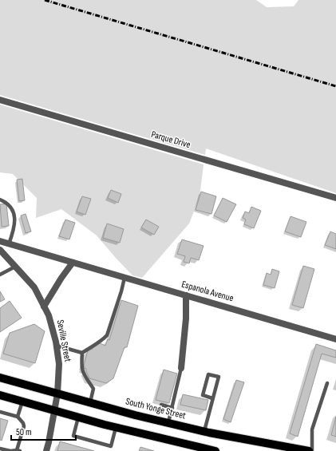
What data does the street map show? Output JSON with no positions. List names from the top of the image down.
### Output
{
  "streets": {
    "main road": ["South Yonge Street"],
    "street": ["Parque Drive", "Espanola Avenue", "Seville Street"]
  },
  "crossings": [
    ["Seville Street", "South Yonge Street"]
  ],
  "scale_bar": "50 m"
}
